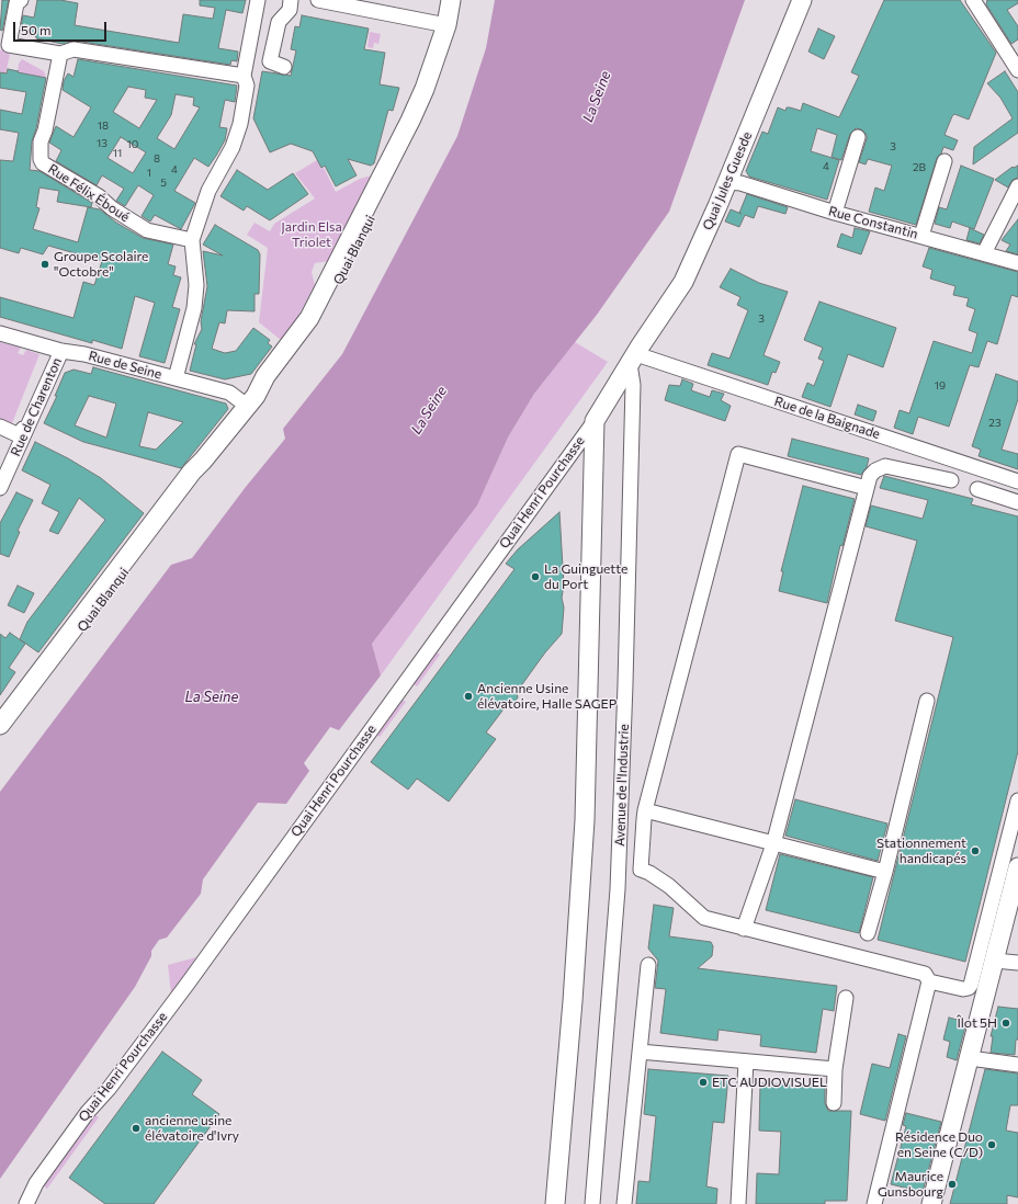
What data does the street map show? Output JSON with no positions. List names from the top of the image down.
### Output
{
  "streets": {
    "main road": ["Quai Jules Guesde", "Quai Blanqui", "Quai Henri Pourchasse"],
    "street": [
      "Rue Félix Éboué",
      "Rue Constantin",
      "Rue de Seine",
      "Rue de Charenton",
      "Rue de la Baignade",
      "Avenue de l'Industrie"
    ]
  },
  "crossings": [
    ["Quai Jules Guesde", "Rue Constantin"],
    ["Quai Jules Guesde", "Rue de la Baignade"],
    ["Quai Jules Guesde", "Quai Henri Pourchasse"],
    ["Quai Jules Guesde", "Avenue de l'Industrie"],
    ["Quai Blanqui", "Rue de Seine"],
    ["Rue de Seine", "Rue de Charenton"],
    ["Rue de la Baignade", "Quai Henri Pourchasse"],
    ["Rue de la Baignade", "Avenue de l'Industrie"],
    ["Quai Henri Pourchasse", "Avenue de l'Industrie"]
  ],
  "water": ["La Seine"],
  "parks": ["Jardin Elsa Triolet"],
  "places": [
    "Groupe Scolaire \"Octobre\"",
    "La Guinguette du Port",
    "Ancienne Usine élévatoire, Halle SAGEP",
    "Stationnement handicapés",
    "Îlot 5H",
    "ETC AUDIOVISUEL",
    "ancienne usine élévatoire d'Ivry",
    "Résidence Duo en Seine (C/D)",
    "Maurice Gunsbourg"
  ],
  "house_numbers": [
    "18",
    "13",
    "10",
    "3",
    "11",
    "8",
    "4",
    "2B",
    "4",
    "1",
    "5",
    "3",
    "19",
    "23"
  ],
  "scale_bar": "50 m"
}
